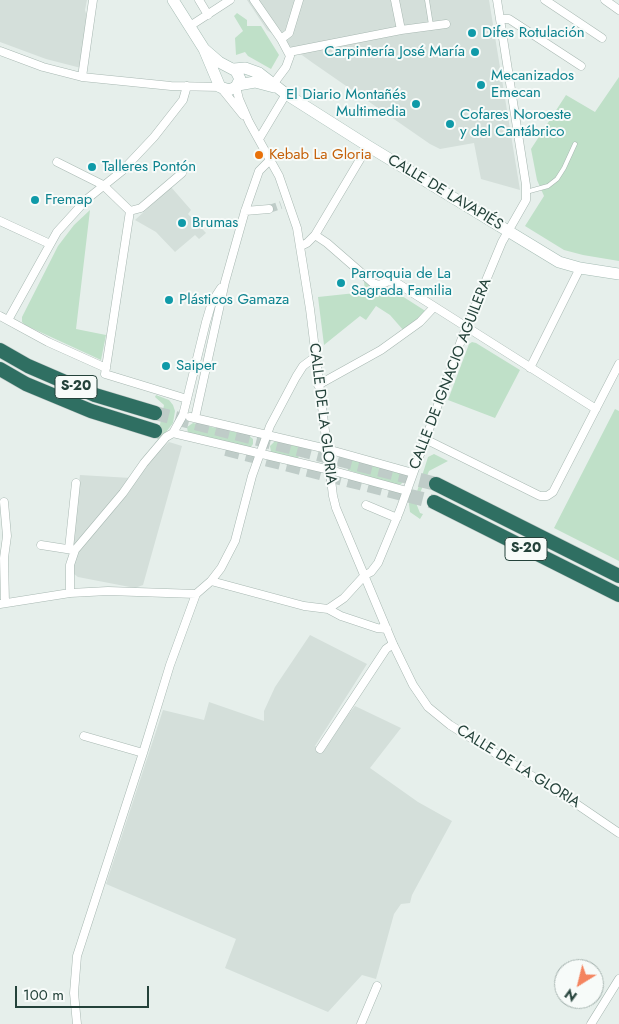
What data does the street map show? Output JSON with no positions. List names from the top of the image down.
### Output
{
  "streets": {
    "highway": ["S-20"],
    "main road": ["CALLE DE LAVAPIÉS"],
    "street": ["CALLE DE IGNACIO AGUILERA", "CALLE DE LA GLORIA"]
  },
  "crossings": [
    ["CALLE DE LAVAPIÉS", "CALLE DE IGNACIO AGUILERA"],
    ["CALLE DE LAVAPIÉS", "CALLE DE LA GLORIA"],
    ["CALLE DE IGNACIO AGUILERA", "CALLE DE LA GLORIA"]
  ],
  "places": [
    "Difes Rotulación",
    "Carpintería José María",
    "Mecanizados Emecan",
    "El Diario Montañés Multimedia",
    "Cofares Noroeste y del Cantábrico",
    "Kebab La Gloria",
    "Talleres Pontón",
    "Fremap",
    "Brumas",
    "Parroquia de La Sagrada Familia",
    "Plásticos Gamaza",
    "Saiper"
  ],
  "scale_bar": "100 m",
  "north": "bottom left"
}
